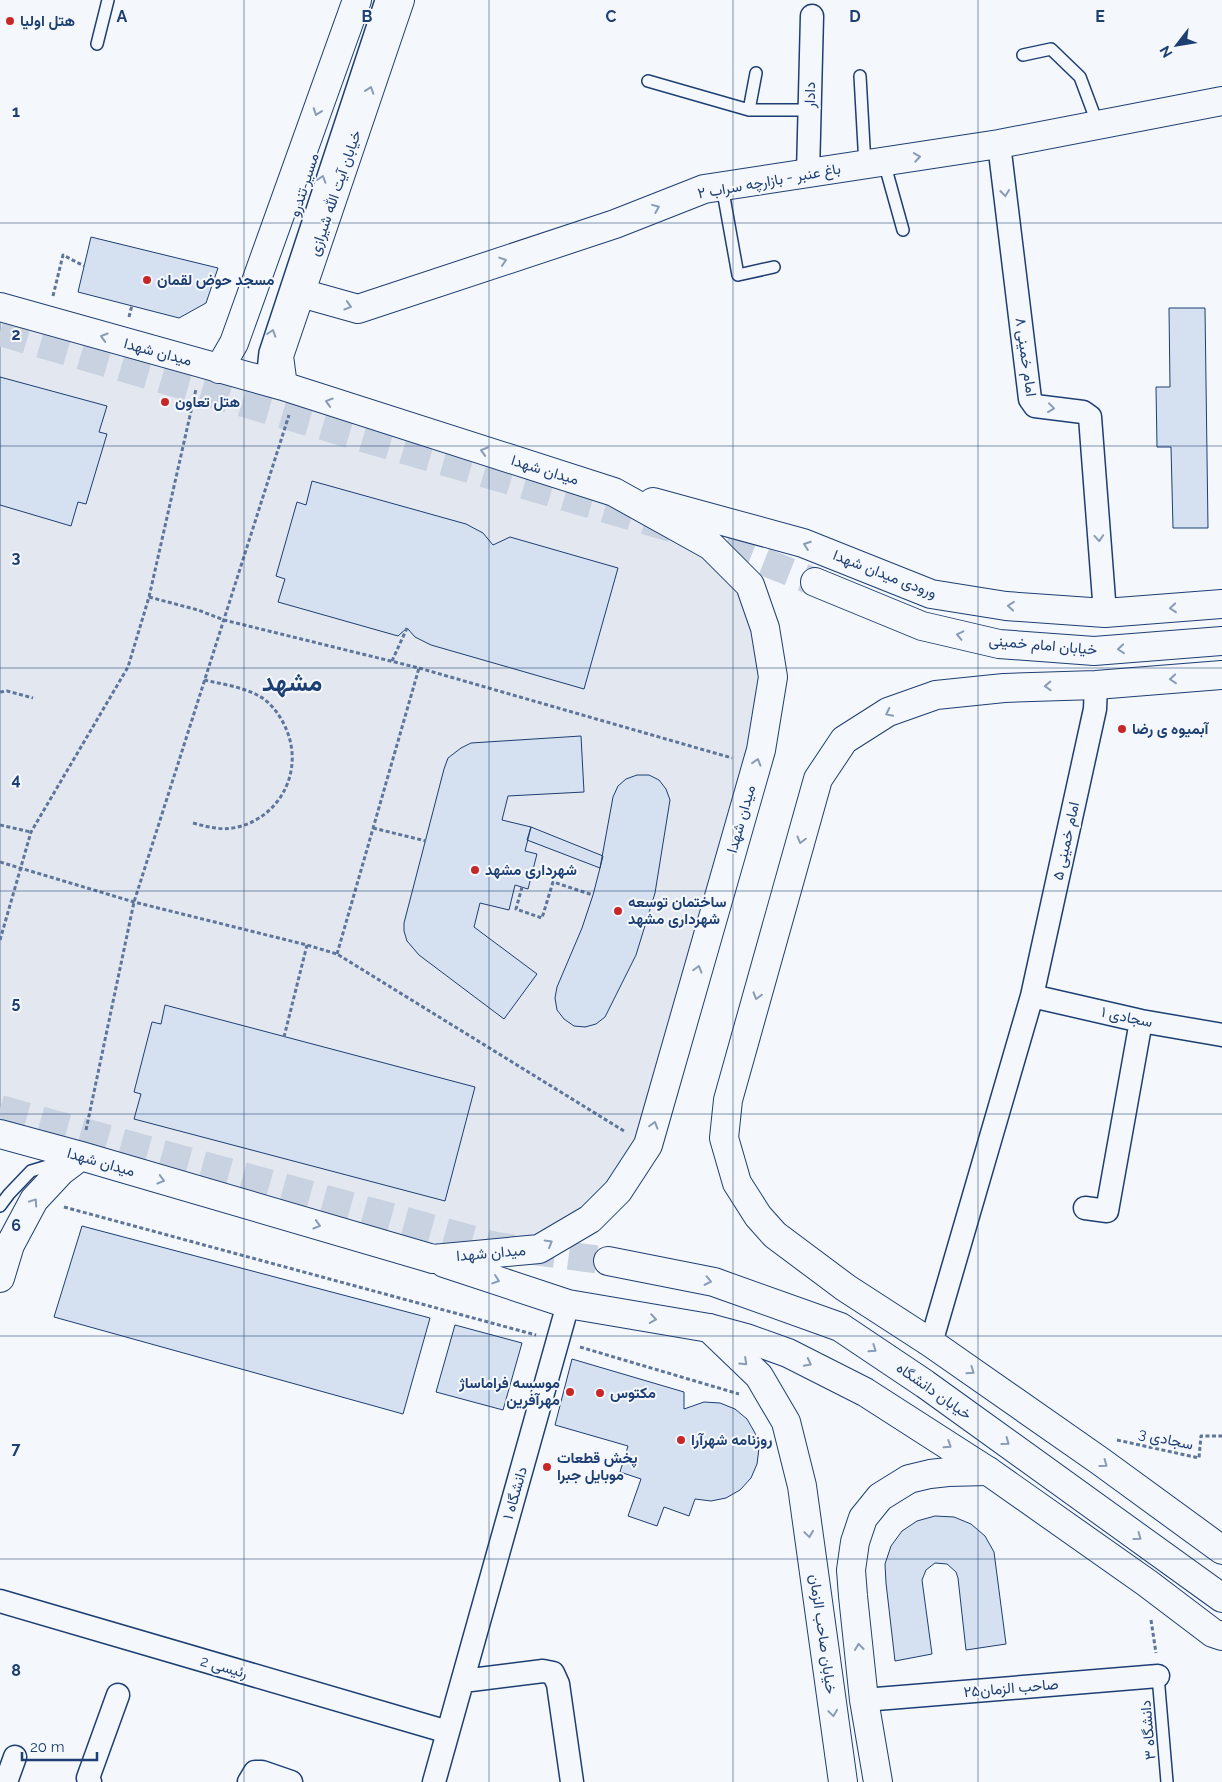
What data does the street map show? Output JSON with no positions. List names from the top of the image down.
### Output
{
  "streets": {
    "main road": [
      "باغ عنبر - بازارچه سراب ۲",
      "خیابان آیت الله شیرازی",
      "میدان شهدا",
      "ورودی میدان شهدا",
      "خیابان امام خمینی",
      "خیابان دانشگاه",
      "خیابان صاحب الزمان"
    ],
    "street": [
      "دادار",
      "امام خمینی ۸",
      "امام خمینی ۵",
      "سجادی ۱",
      "دانشگاه ۱",
      "رئیسی 2",
      "صاحب الزمان۲۵"
    ],
    "lane": ["مسیر تندرو", "دانشگاه ۳"],
    "path": ["سجادی 3"]
  },
  "crossings": [
    ["دادار", "باغ عنبر - بازارچه سراب ۲"],
    ["باغ عنبر - بازارچه سراب ۲", "خیابان آیت الله شیرازی"],
    ["باغ عنبر - بازارچه سراب ۲", "امام خمینی ۸"],
    ["مسیر تندرو", "خیابان آیت الله شیرازی"],
    ["مسیر تندرو", "میدان شهدا"],
    ["خیابان آیت الله شیرازی", "میدان شهدا"],
    ["میدان شهدا", "ورودی میدان شهدا"],
    ["امام خمینی ۸", "ورودی میدان شهدا"],
    ["امام خمینی ۵", "سجادی ۱"],
    ["دانشگاه ۱", "رئیسی 2"],
    ["صاحب الزمان۲۵", "دانشگاه ۳"]
  ],
  "one_way": [
    "باغ عنبر - بازارچه سراب ۲",
    "مسیر تندرو",
    "امام خمینی ۸",
    "ورودی میدان شهدا",
    "خیابان صاحب الزمان"
  ],
  "districts": ["مشهد"],
  "places": [
    "هتل اولیا",
    "مسجد حوض لقمان",
    "هتل تعاون",
    "آبمیوه ی رضا",
    "شهرداری مشهد",
    "ساختمان توسعه شهرداری مشهد",
    "موسسه فراماساژ مهرآفرین",
    "مکتوس",
    "روزنامه شهرآرا",
    "پخش قطعات موبایل جبرا"
  ],
  "scale_bar": "20 m",
  "north": "bottom left",
  "grid": {
    "columns": [
      "A",
      "B",
      "C",
      "D",
      "E"
    ],
    "rows": [
      "1",
      "2",
      "3",
      "4",
      "5",
      "6",
      "7",
      "8"
    ]
  }
}
